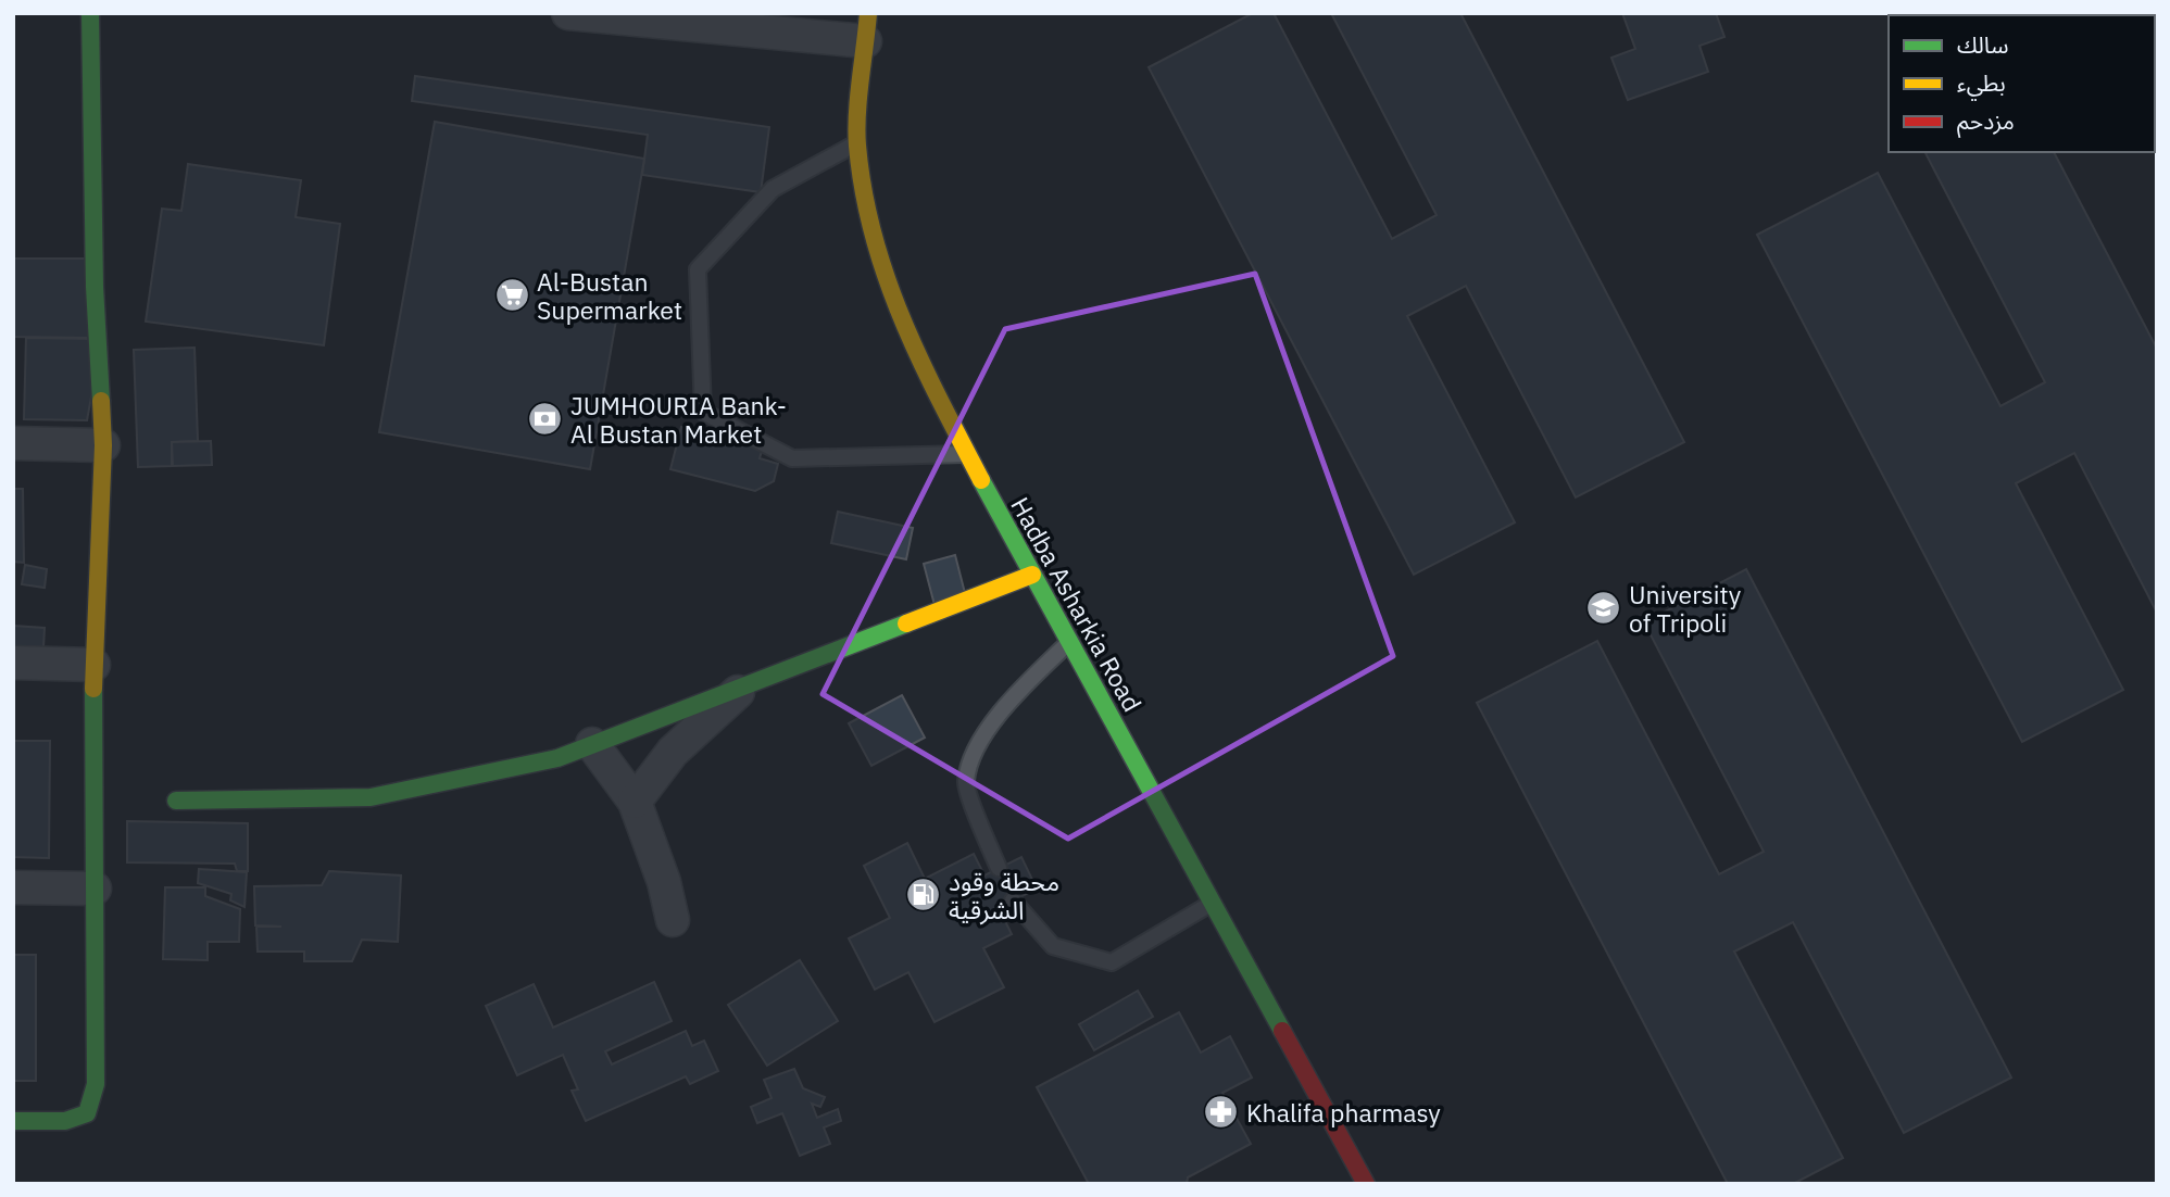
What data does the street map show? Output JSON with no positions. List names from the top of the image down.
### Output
{
  "streets": {
    "street": ["Hadba Asharkia Road"]
  },
  "places": {
    "supermarket": ["Al-Bustan Supermarket"],
    "bank": ["JUMHOURIA Bank- Al Bustan Market"],
    "school or university": ["University of Tripoli"],
    "fuel station": ["محطة وقود الشرقية"],
    "pharmacy": ["Khalifa pharmasy"]
  },
  "legend": ["سالك", "بطيء", "مزدحم"]
}
